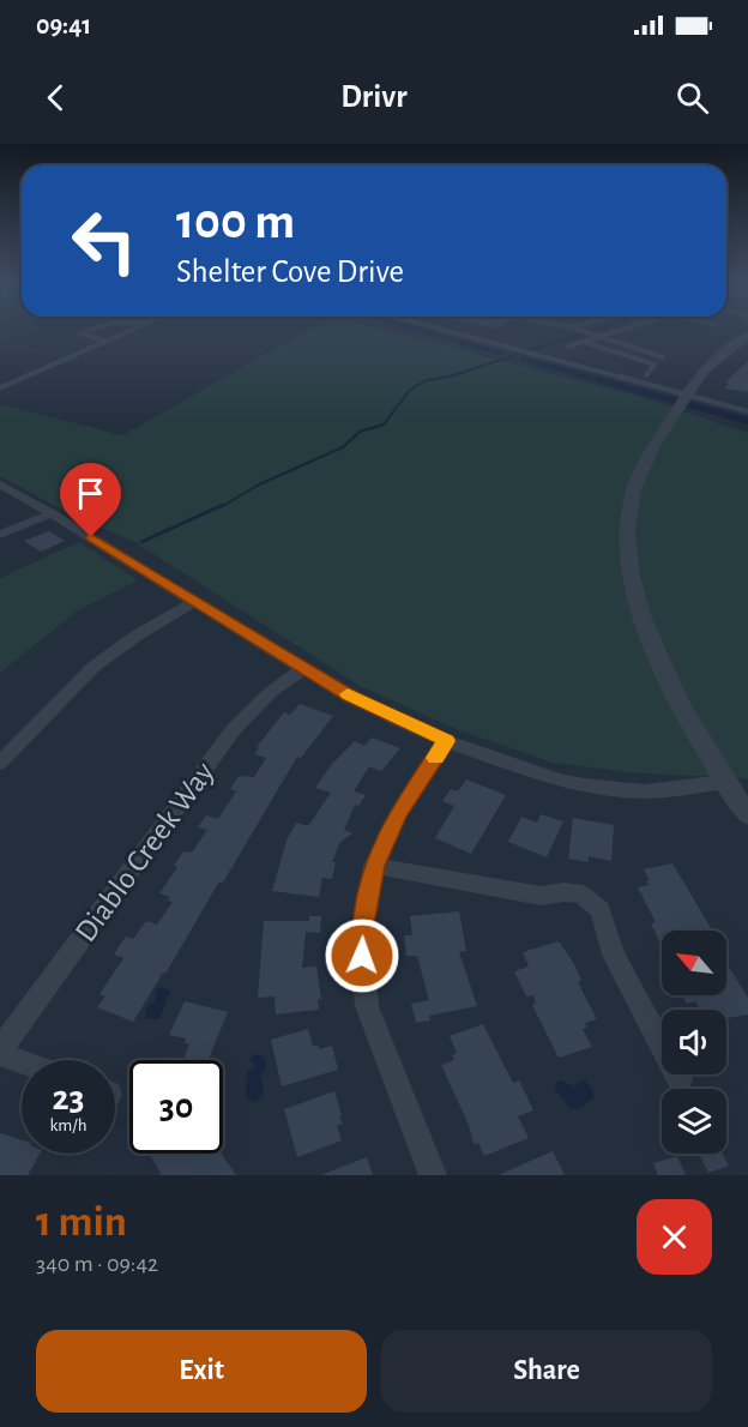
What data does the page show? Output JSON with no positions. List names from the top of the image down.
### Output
{
  "streets": {
    "street": ["Diablo Creek Way"]
  },
  "north": "top left",
  "page": {
    "status": "09:41",
    "header": "Drivr",
    "turn": ["100 m", "Shelter Cove Drive"],
    "speed": "23 km/h",
    "limit": "30",
    "heading": ["1 min", "340 m · 09:42"],
    "buttons": ["Exit", "Share"]
  }
}
